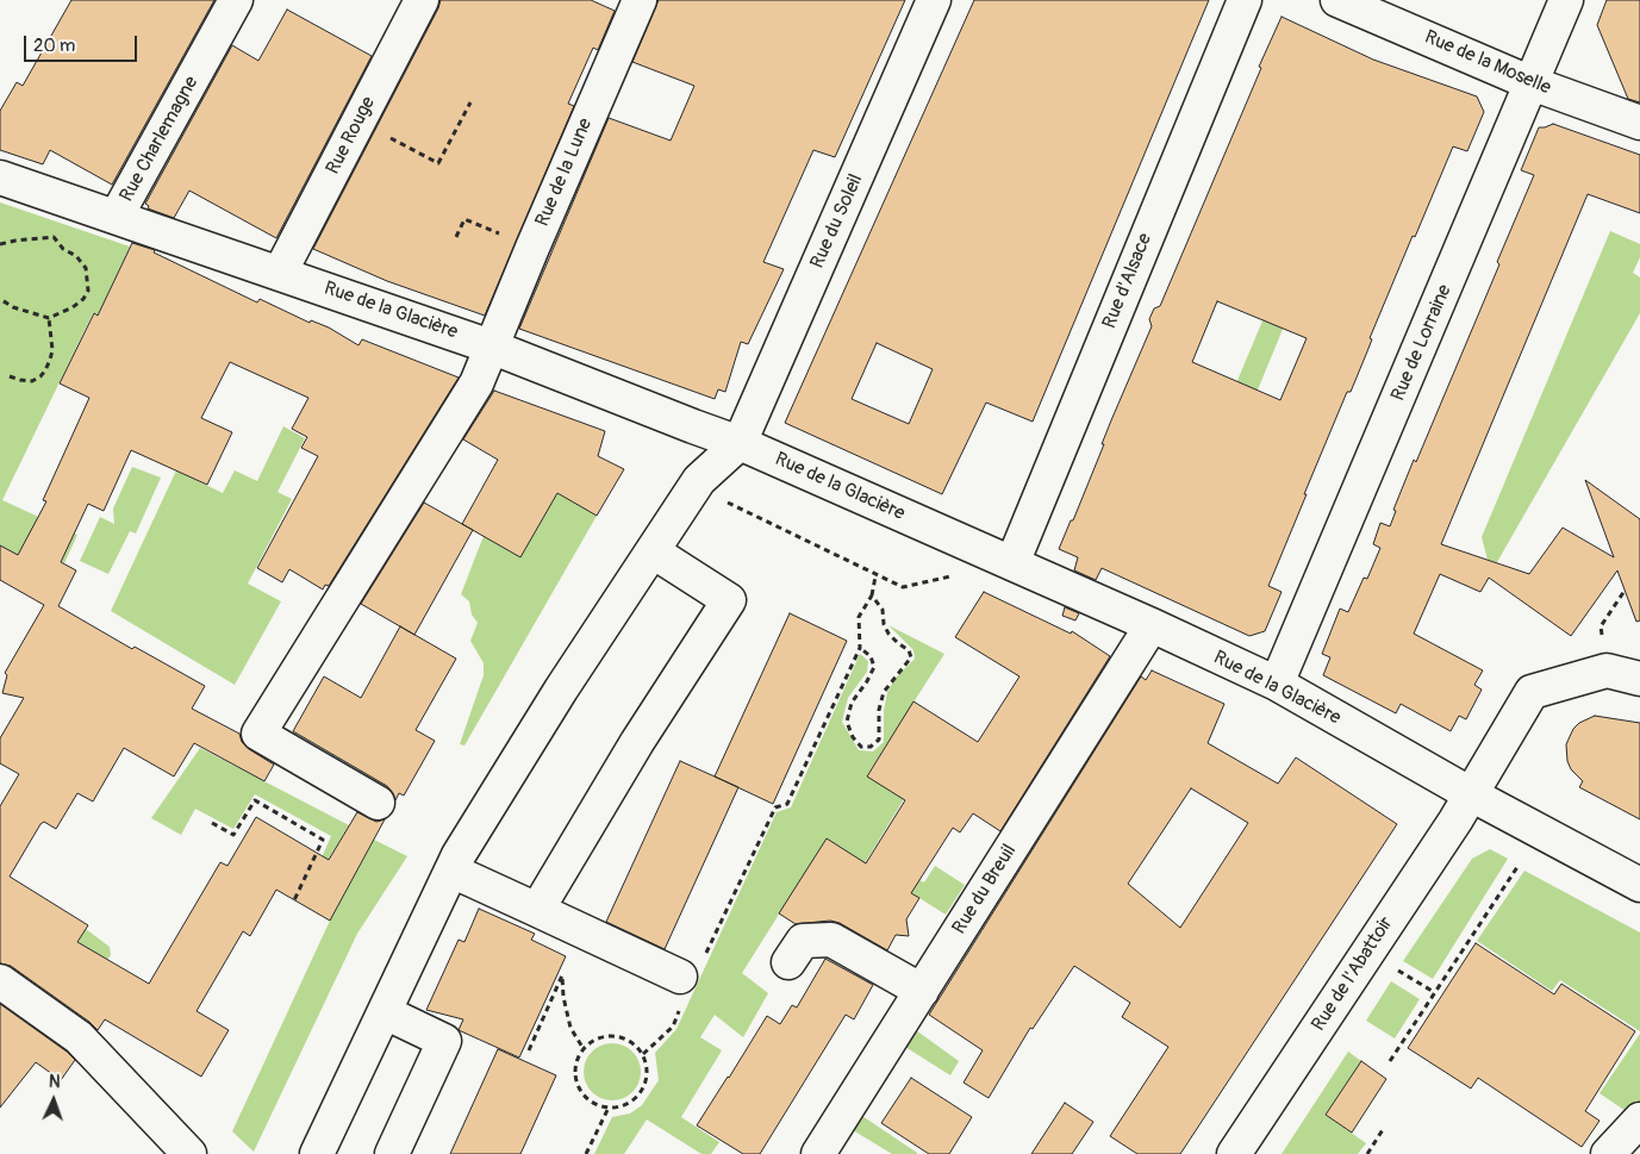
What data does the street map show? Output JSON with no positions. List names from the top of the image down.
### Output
{
  "streets": {
    "street": [
      "Rue de la Moselle",
      "Rue Rouge",
      "Rue Charlemagne",
      "Rue de la Lune",
      "Rue du Soleil",
      "Rue d'Alsace",
      "Rue de la Glacière",
      "Rue de Lorraine",
      "Rue du Breuil",
      "Rue de l'Abattoir"
    ]
  },
  "crossings": [
    ["Rue de la Moselle", "Rue de Lorraine"],
    ["Rue Rouge", "Rue de la Glacière"],
    ["Rue Charlemagne", "Rue de la Glacière"],
    ["Rue de la Lune", "Rue de la Glacière"],
    ["Rue du Soleil", "Rue de la Glacière"],
    ["Rue d'Alsace", "Rue de la Glacière"],
    ["Rue de la Glacière", "Rue de Lorraine"],
    ["Rue de la Glacière", "Rue du Breuil"],
    ["Rue de la Glacière", "Rue de l'Abattoir"]
  ],
  "scale_bar": "20 m",
  "north": "top"
}
